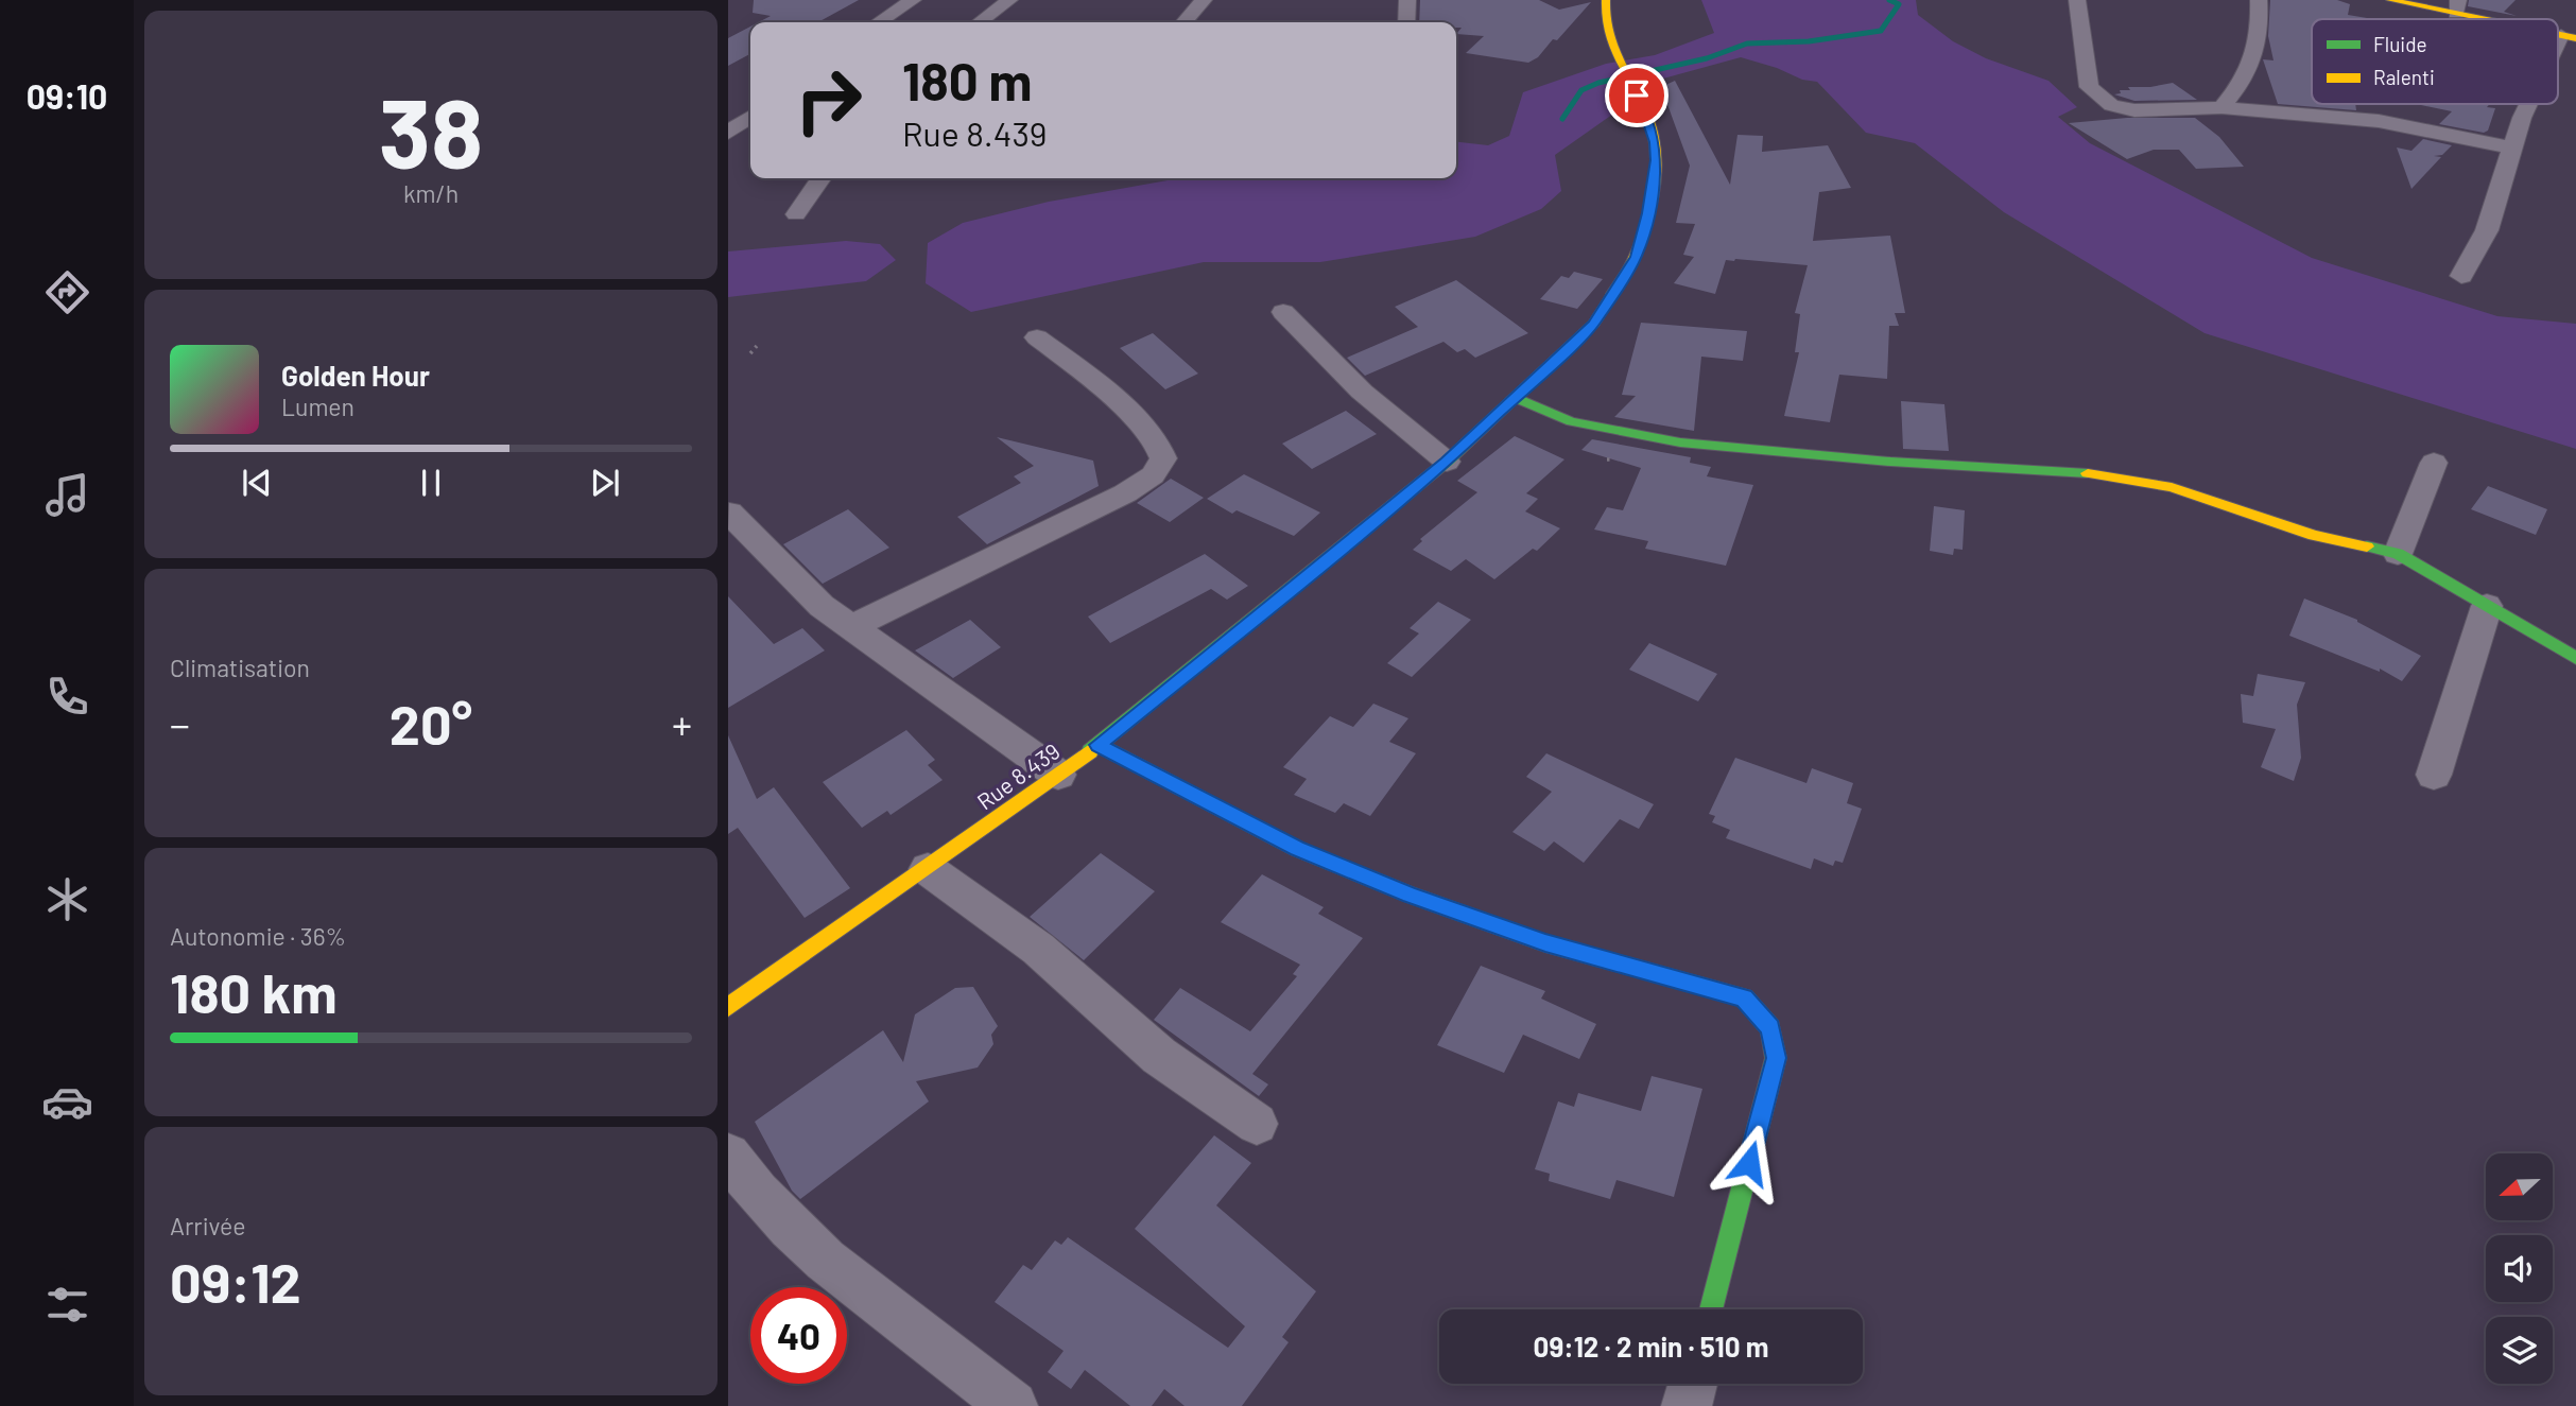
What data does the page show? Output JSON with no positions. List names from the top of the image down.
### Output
{
  "streets": {
    "street": ["Rue 8.439"]
  },
  "legend": ["Fluide", "Ralenti"],
  "north": "left",
  "page": {
    "tabs": "09:10",
    "tile": [
      ["38", "km/h"],
      "Climatisation",
      ["Autonomie · 36%", "180 km"],
      ["Arrivée", "09:12"]
    ],
    "turn": ["180 m", "Rue 8.439"],
    "song": ["Golden Hour", "Lumen"],
    "heat": ["−", "20°", "+"],
    "limit": "40",
    "trip": "09:12 · 2 min · 510 m"
  }
}
